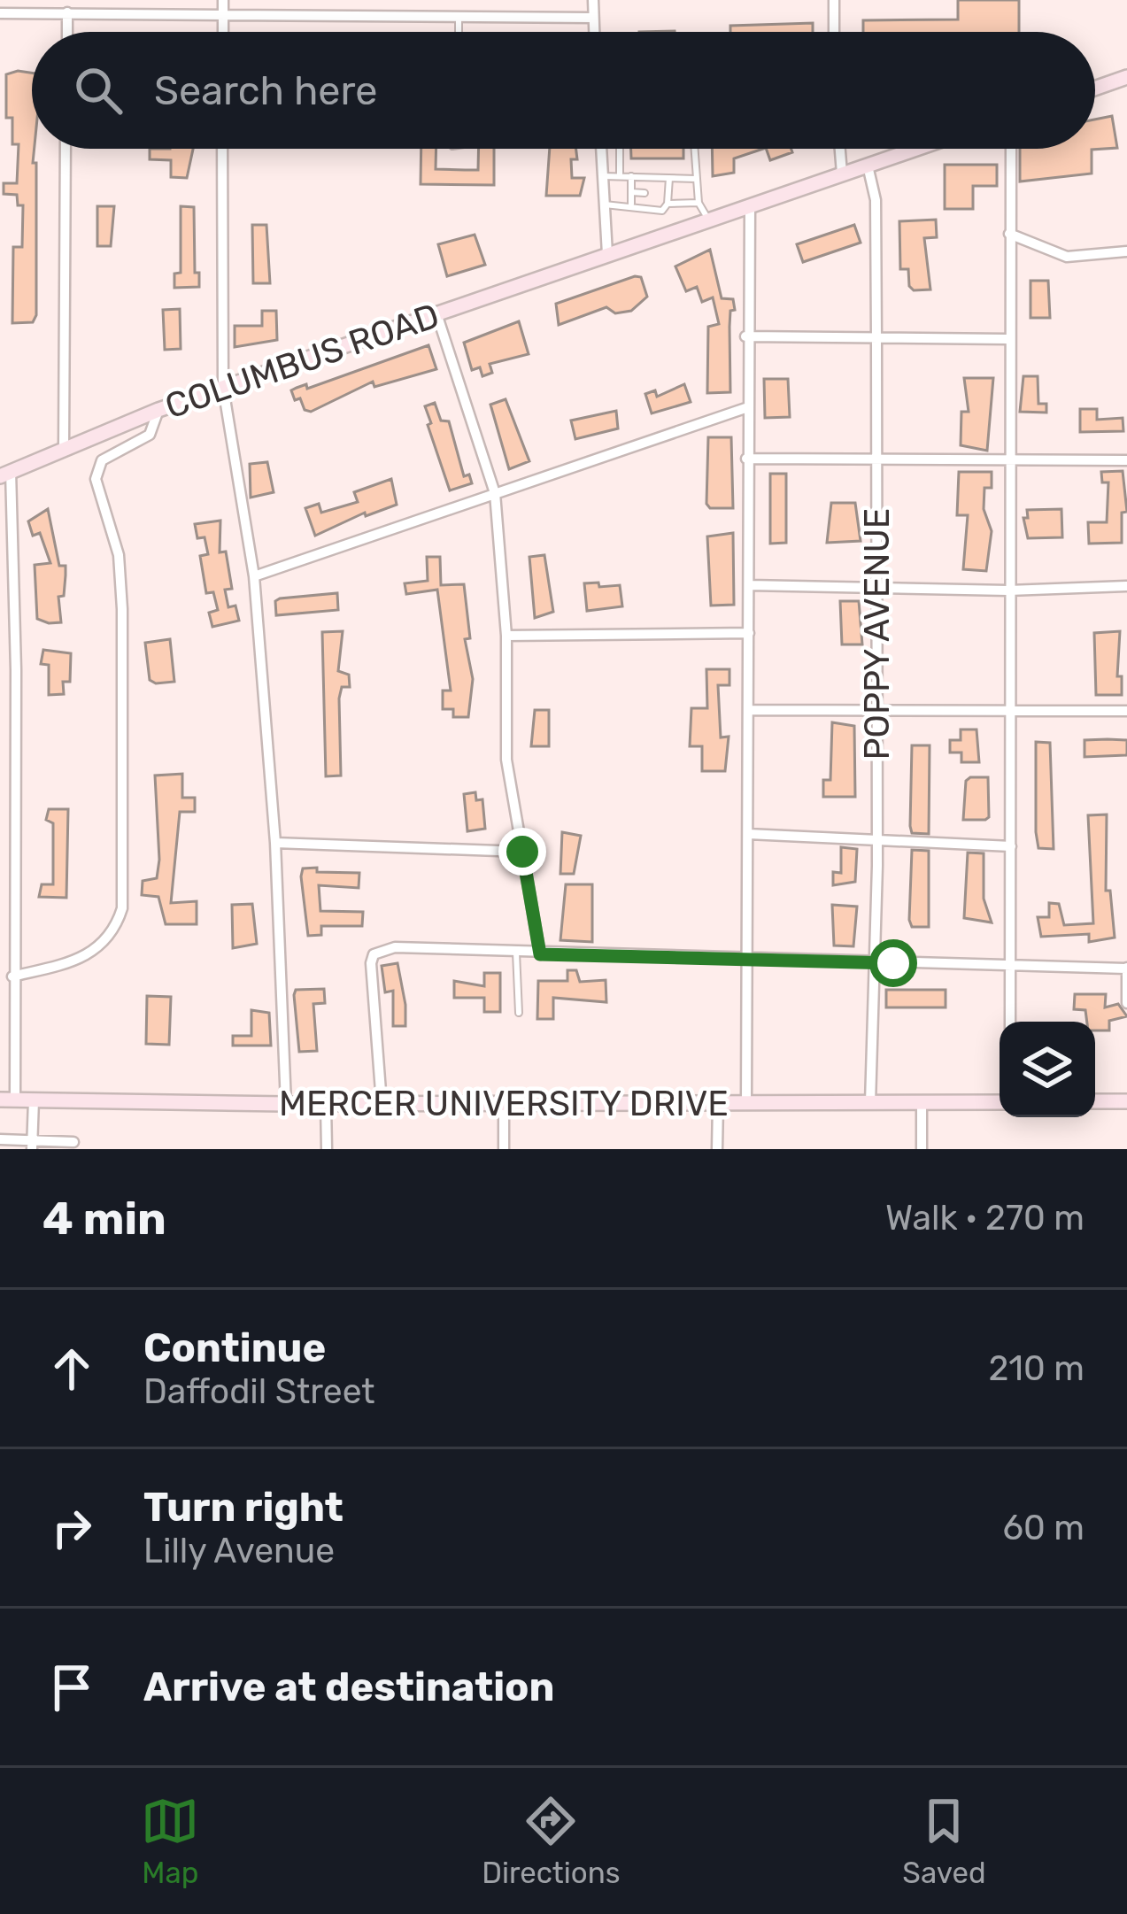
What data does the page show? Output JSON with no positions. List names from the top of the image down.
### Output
{
  "streets": {
    "street": ["COLUMBUS ROAD", "POPPY AVENUE", "MERCER UNIVERSITY DRIVE"]
  },
  "crossings": [
    ["COLUMBUS ROAD", "POPPY AVENUE"],
    ["POPPY AVENUE", "MERCER UNIVERSITY DRIVE"]
  ],
  "page": {
    "search": "Search here",
    "heading": ["4 min", "Walk · 270 m"],
    "list": [
      ["Continue", "Daffodil Street", "210 m"],
      ["Turn right", "Lilly Avenue", "60 m"],
      "Arrive at destination"
    ],
    "nav": ["Map", "Directions", "Saved"]
  }
}
